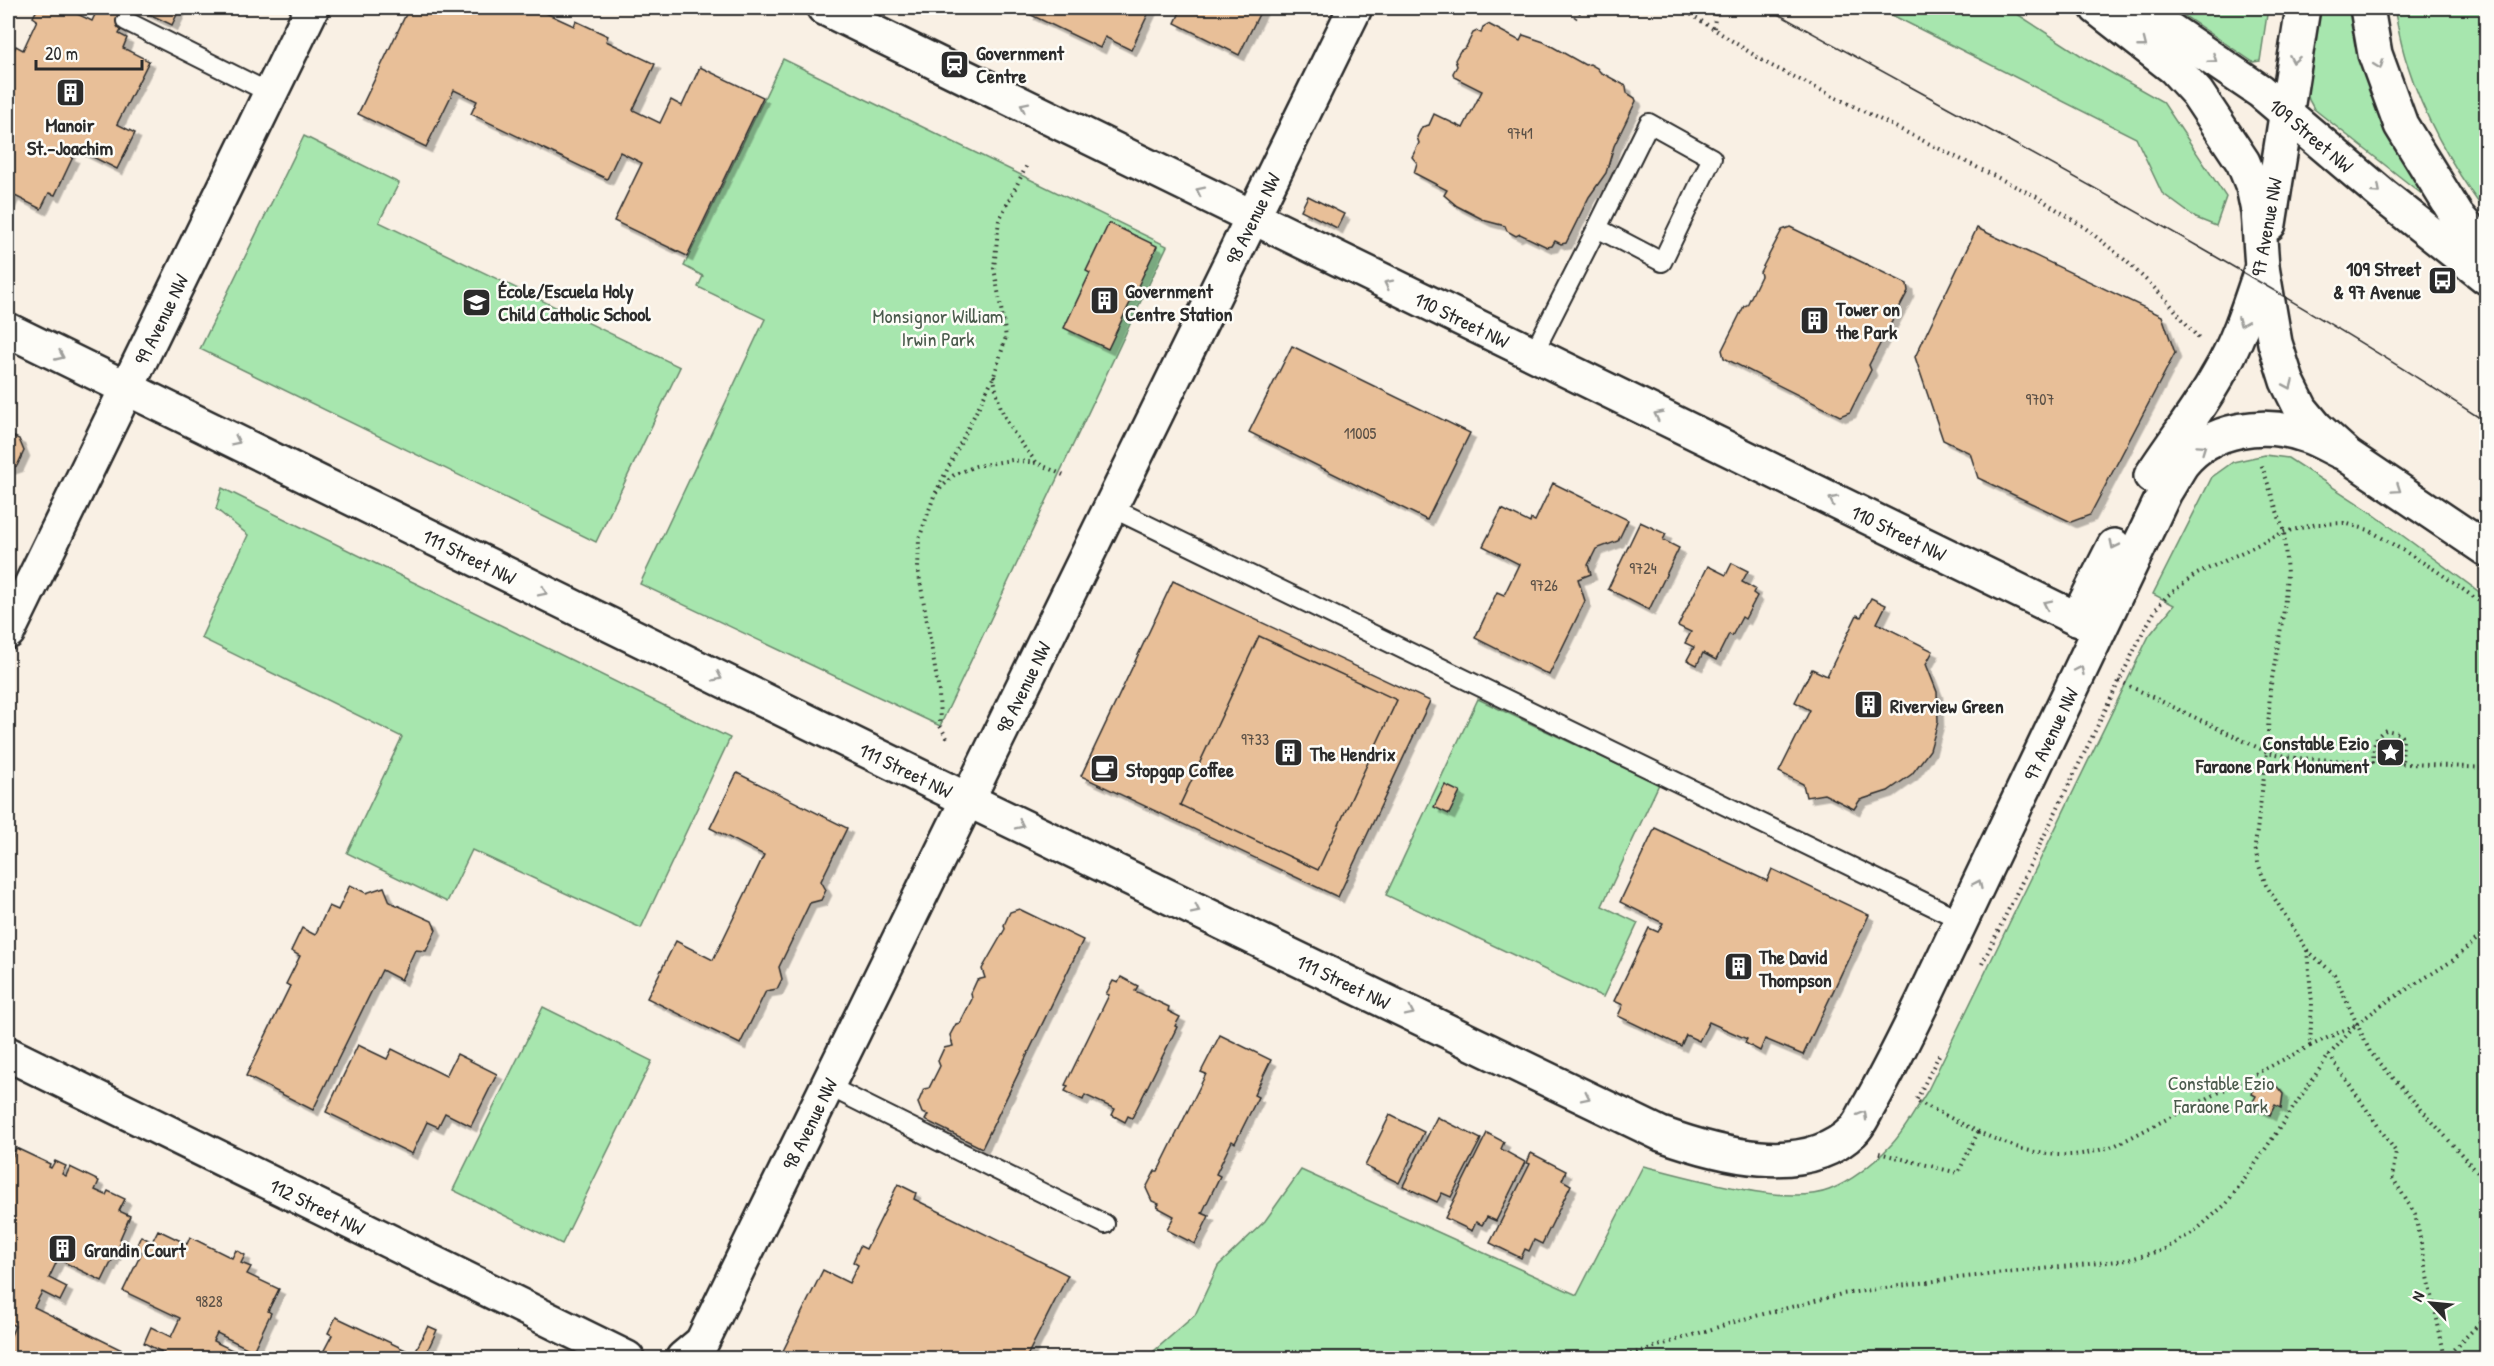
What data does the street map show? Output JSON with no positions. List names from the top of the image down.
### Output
{
  "streets": {
    "street": [
      "109 Street NW",
      "98 Avenue NW",
      "97 Avenue NW",
      "110 Street NW",
      "99 Avenue NW",
      "111 Street NW",
      "112 Street NW"
    ]
  },
  "crossings": [
    ["109 Street NW", "97 Avenue NW"],
    ["98 Avenue NW", "110 Street NW"],
    ["98 Avenue NW", "111 Street NW"],
    ["97 Avenue NW", "110 Street NW"],
    ["97 Avenue NW", "111 Street NW"],
    ["99 Avenue NW", "111 Street NW"]
  ],
  "one_way": ["109 Street NW", "110 Street NW", "111 Street NW"],
  "parks": ["Monsignor William Irwin Park", "Constable Ezio Faraone Park"],
  "places": {
    "station": ["Government Centre"],
    "building": [
      "Manoir St.-Joachim",
      "Government Centre Station",
      "Tower on the Park",
      "Riverview Green",
      "The Hendrix",
      "The David Thompson",
      "Grandin Court"
    ],
    "bus stop": ["109 Street & 97 Avenue"],
    "school or university": ["École/Escuela Holy Child Catholic School"],
    "place": ["Constable Ezio Faraone Park Monument"],
    "cafe": ["Stopgap Coffee"]
  },
  "house_numbers": [
    "9741",
    "9707",
    "11005",
    "9724",
    "9726",
    "9733",
    "9828"
  ],
  "scale_bar": "20 m",
  "north": "top left"
}
